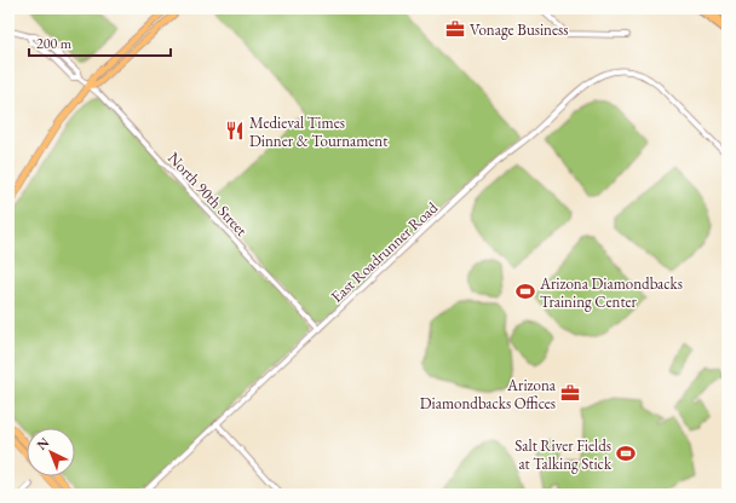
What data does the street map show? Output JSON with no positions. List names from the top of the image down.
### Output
{
  "streets": {
    "street": ["North 90th Street", "East Roadrunner Road"]
  },
  "crossings": [
    ["North 90th Street", "East Roadrunner Road"]
  ],
  "places": {
    "office": ["Vonage Business", "Arizona Diamondbacks Offices"],
    "restaurant": ["Medieval Times Dinner & Tournament"],
    "sports": ["Arizona Diamondbacks Training Center", "Salt River Fields at Talking Stick"]
  },
  "scale_bar": "200 m",
  "north": "top left"
}
